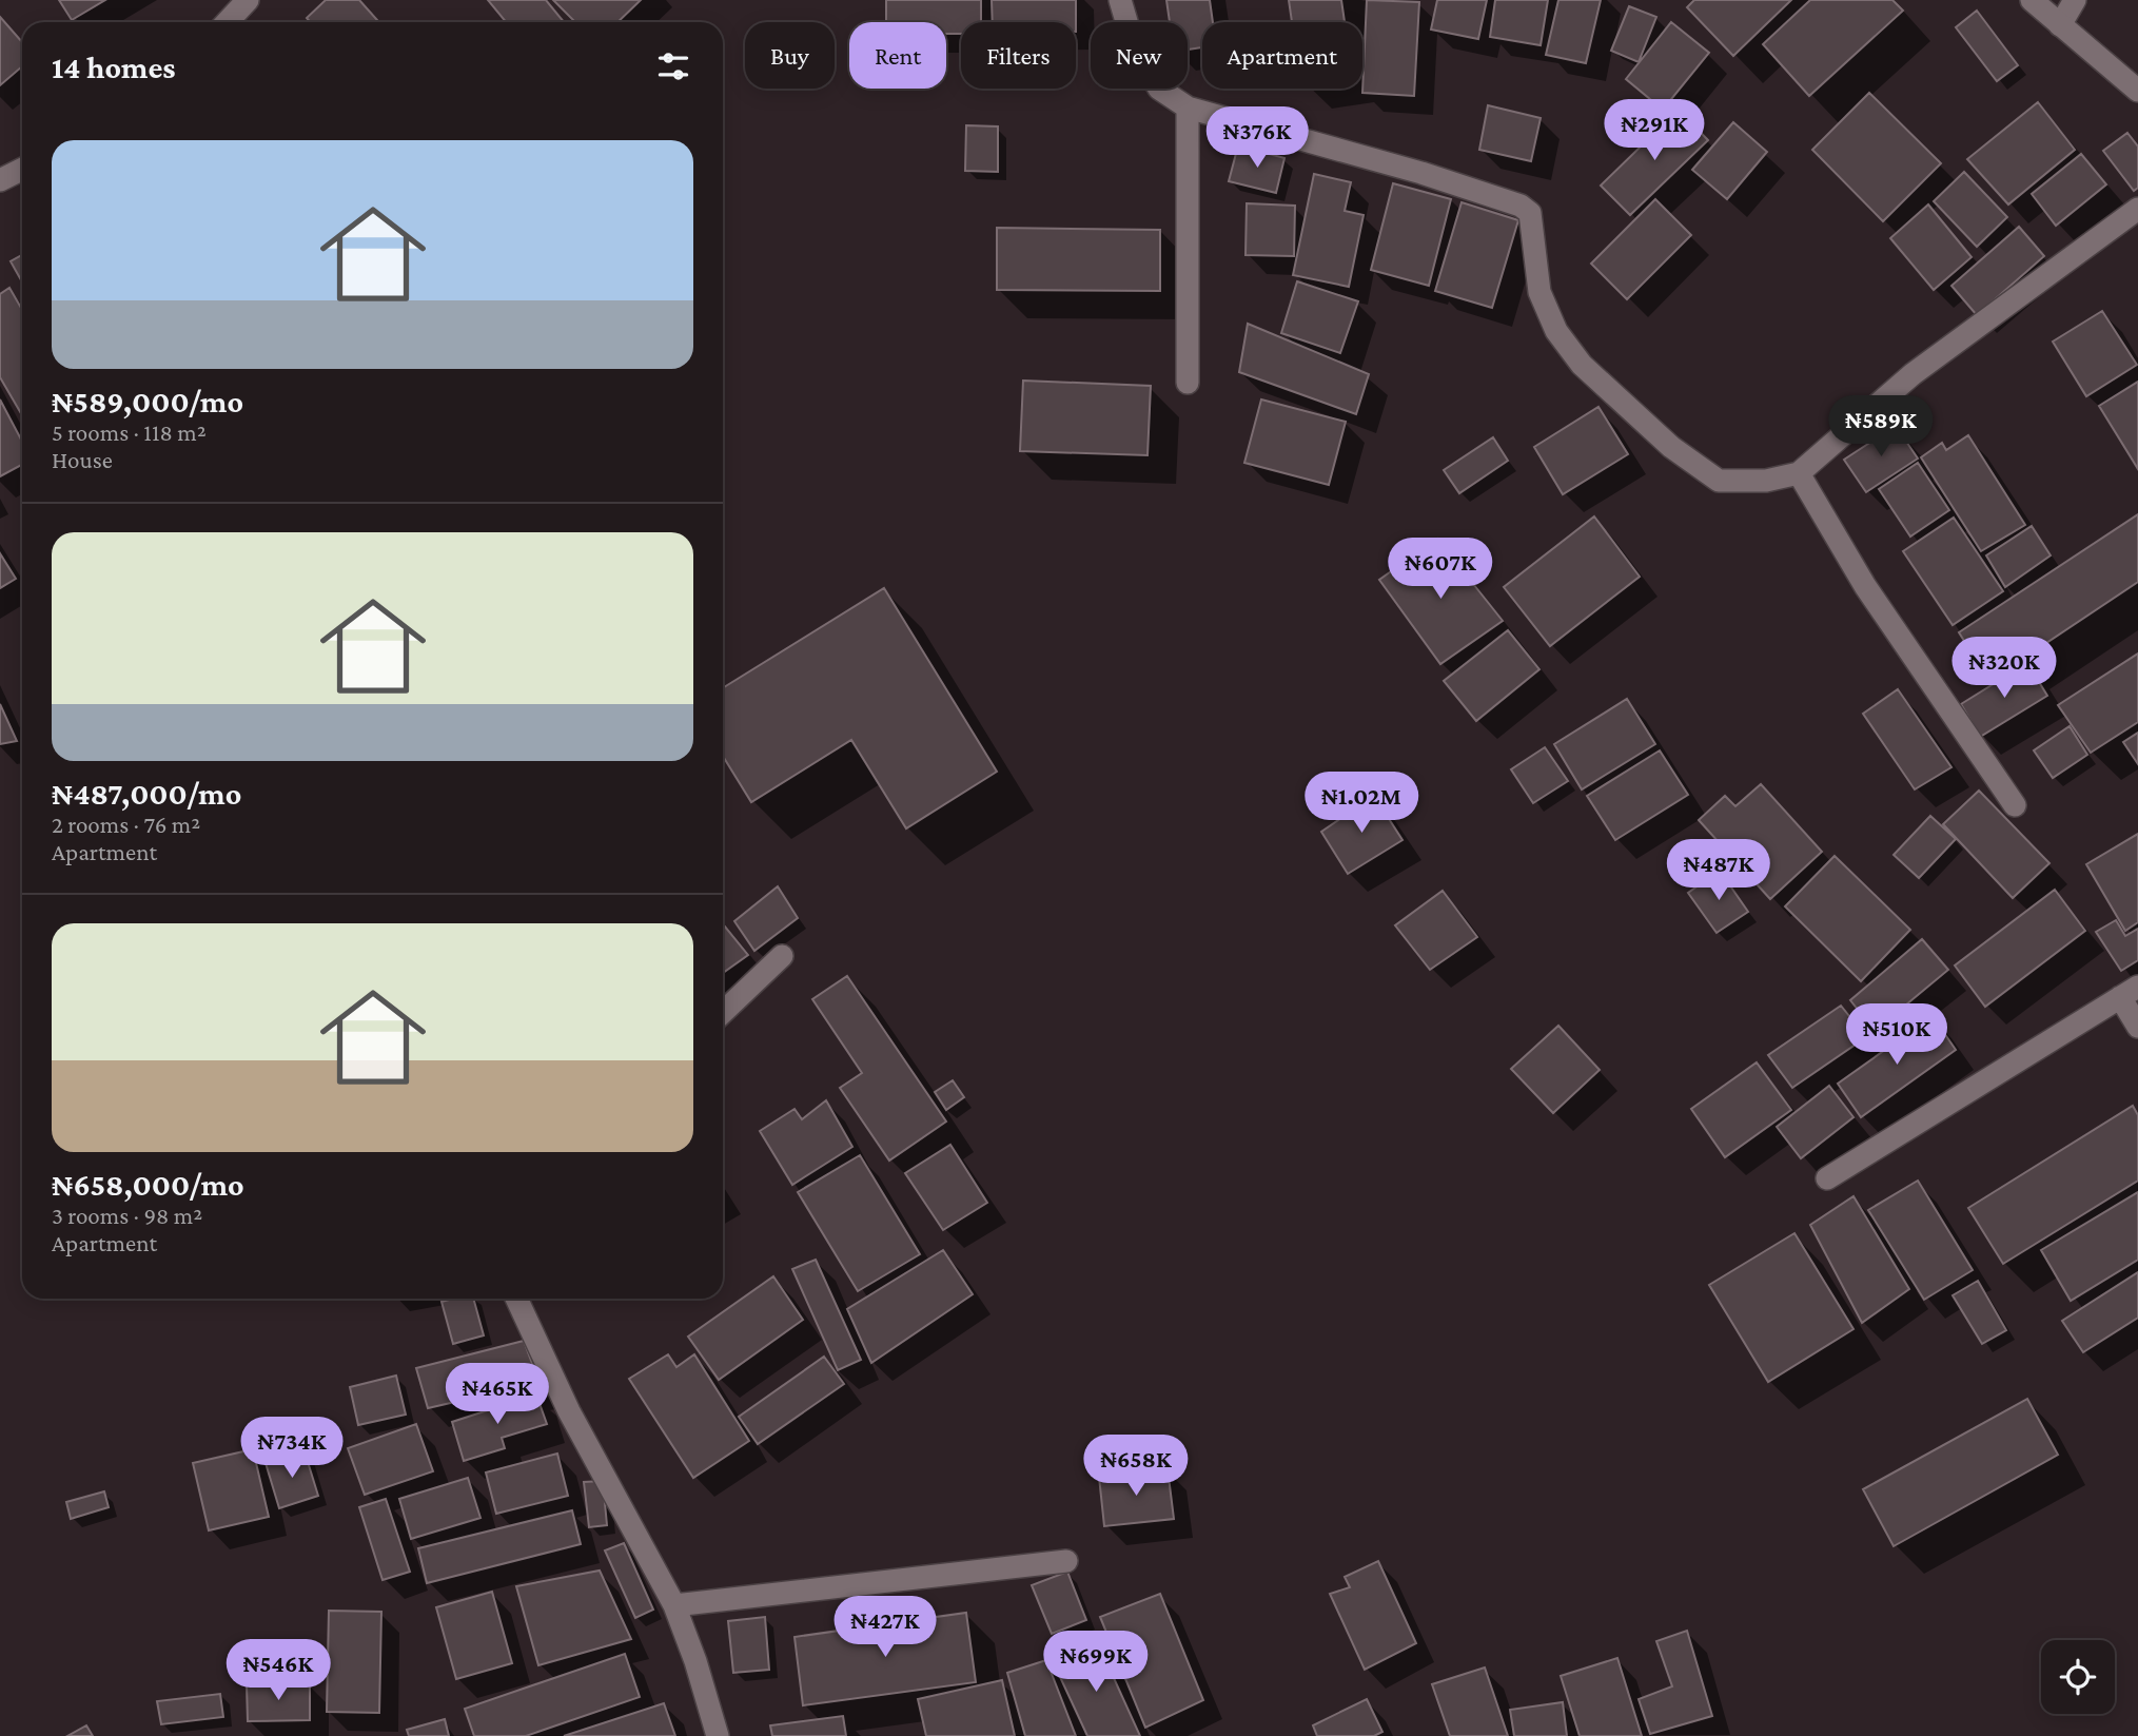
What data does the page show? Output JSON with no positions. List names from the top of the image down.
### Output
{
  "page": {
    "chip": [
      "Buy",
      "Rent",
      "Filters",
      "New",
      "Apartment"
    ],
    "heading": "14 homes",
    "price": [
      "₦291K",
      "₦376K",
      "₦589K",
      "₦607K",
      "₦320K",
      "₦1.02M",
      "₦487K",
      "₦510K",
      "₦465K",
      "₦734K",
      "₦658K",
      "₦427K",
      "₦699K",
      "₦546K"
    ],
    "list": [
      {
        "name": "₦589,000/mo",
        "note": "5 rooms · 118 m² · House"
      },
      {
        "name": "₦487,000/mo",
        "note": "2 rooms · 76 m² · Apartment"
      },
      {
        "name": "₦658,000/mo",
        "note": "3 rooms · 98 m² · Apartment"
      }
    ]
  }
}
